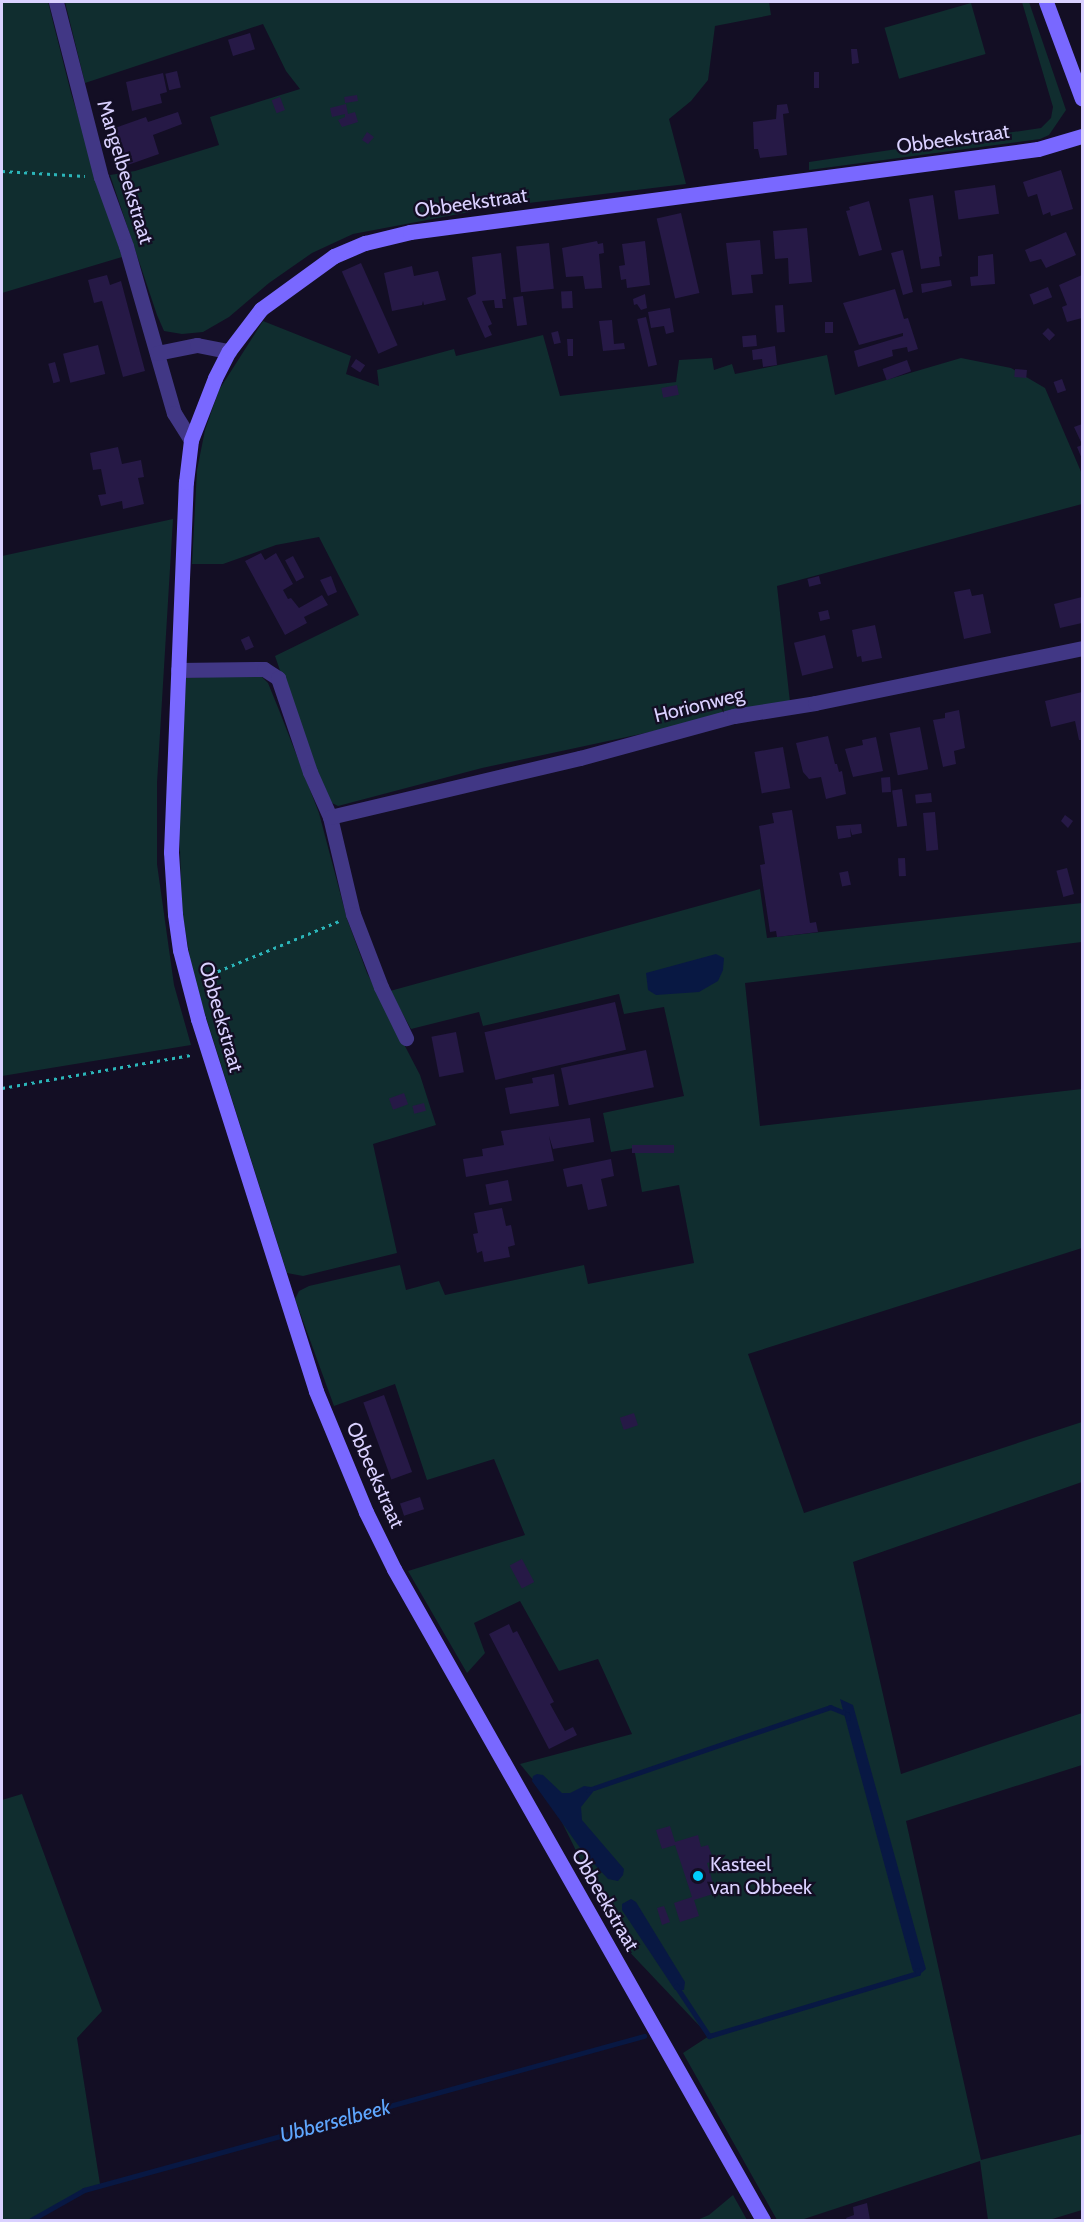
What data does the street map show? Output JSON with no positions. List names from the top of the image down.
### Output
{
  "streets": {
    "street": ["Obbeekstraat", "Mangelbeekstraat", "Horionweg"]
  },
  "crossings": [
    ["Obbeekstraat", "Mangelbeekstraat"]
  ],
  "water": ["Ubberselbeek"],
  "places": ["Kasteel van Obbeek"]
}
